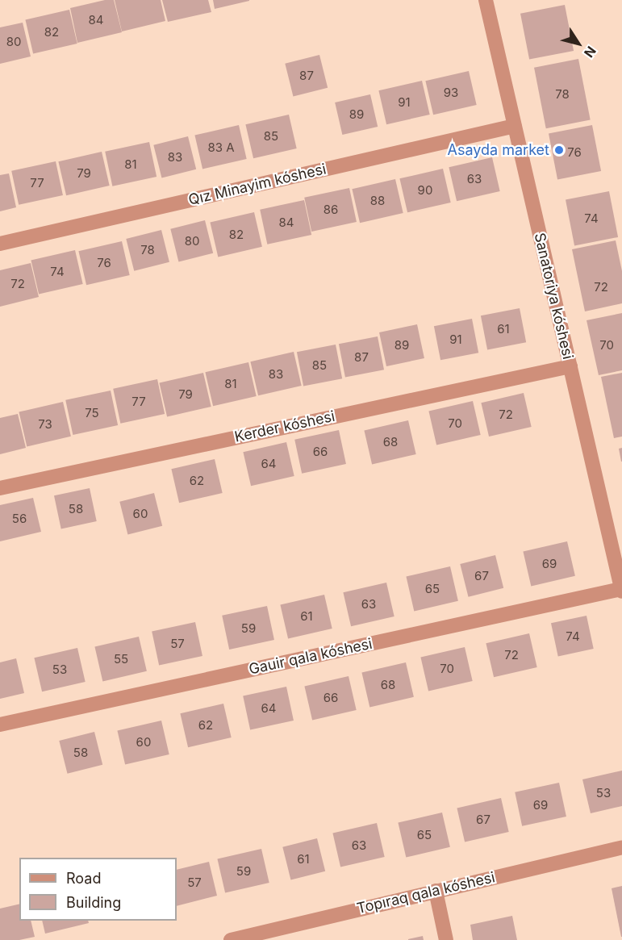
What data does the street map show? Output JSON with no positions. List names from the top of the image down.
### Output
{
  "streets": {
    "street": [
      "Qız Minayim kóshesi",
      "Sanatoriya kóshesi",
      "Kerder kóshesi",
      "Gauir qala kóshesi",
      "Topıraq qala kóshesi"
    ]
  },
  "crossings": [
    ["Qız Minayim kóshesi", "Sanatoriya kóshesi"],
    ["Sanatoriya kóshesi", "Kerder kóshesi"],
    ["Sanatoriya kóshesi", "Gauir qala kóshesi"]
  ],
  "places": ["Asayda market"],
  "house_numbers": [
    "84",
    "82",
    "80",
    "87",
    "93",
    "78",
    "91",
    "89",
    "85",
    "83 А",
    "76",
    "83",
    "81",
    "79",
    "63",
    "77",
    "90",
    "88",
    "86",
    "74",
    "84",
    "82",
    "80",
    "78",
    "76",
    "74",
    "72",
    "72",
    "61",
    "91",
    "89",
    "70",
    "87",
    "85",
    "83",
    "81",
    "79",
    "77",
    "75",
    "72",
    "70",
    "73",
    "68",
    "66",
    "64",
    "62",
    "58",
    "60",
    "56",
    "69",
    "67",
    "65",
    "63",
    "61",
    "59",
    "74",
    "57",
    "72",
    "55",
    "70",
    "53",
    "68",
    "66",
    "64",
    "62",
    "60",
    "58",
    "53",
    "69",
    "67",
    "65",
    "63",
    "61",
    "59",
    "57"
  ],
  "legend": ["Road", "Building"],
  "north": "bottom right"
}
